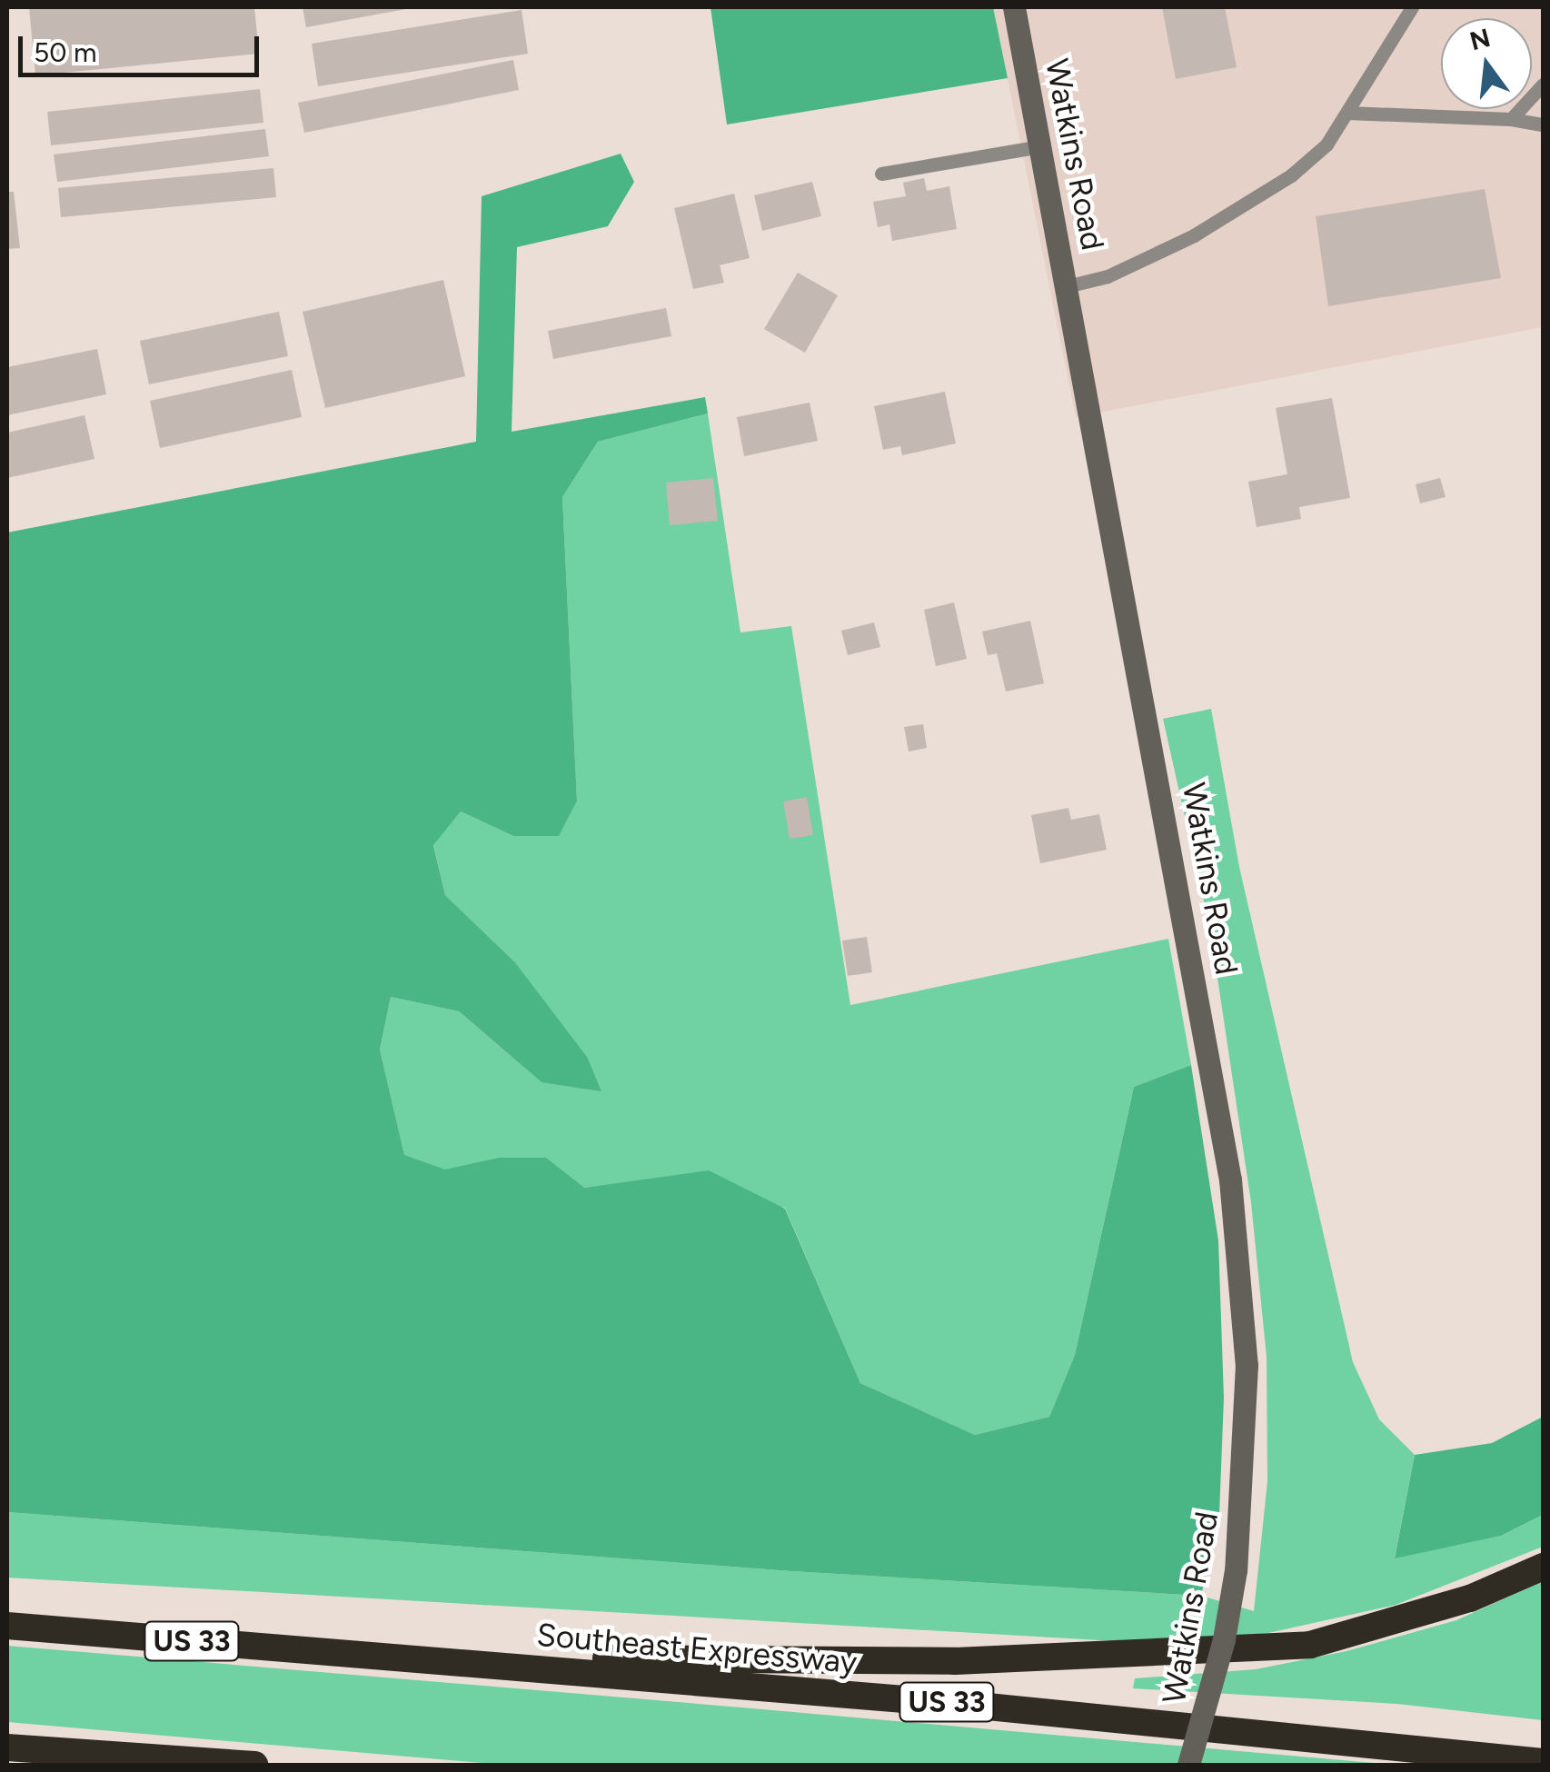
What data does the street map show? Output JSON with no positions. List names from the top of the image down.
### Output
{
  "streets": {
    "highway": ["US 33", "Southeast Expressway"],
    "street": ["Watkins Road"]
  },
  "scale_bar": "50 m",
  "north": "top"
}
